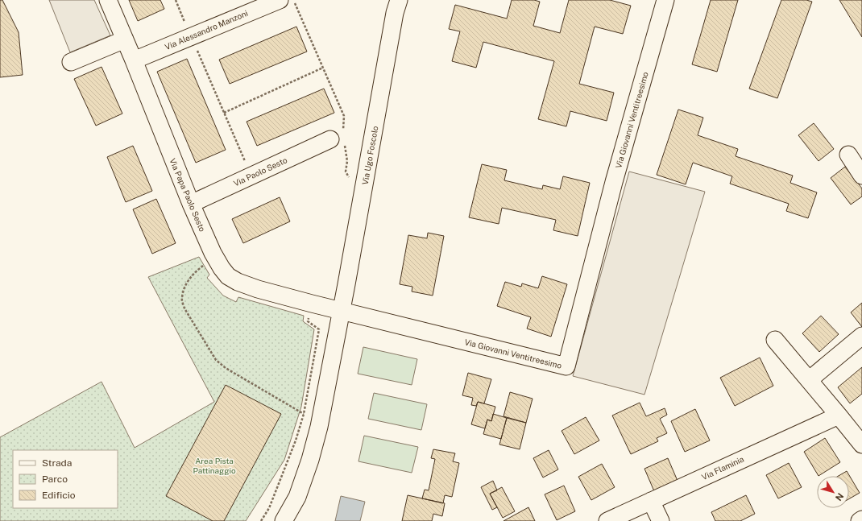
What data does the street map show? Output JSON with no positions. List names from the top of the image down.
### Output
{
  "streets": {
    "street": [
      "Via Alessandro Manzoni",
      "Via Giovanni Ventitreesimo",
      "Via Ugo Foscolo",
      "Via Paolo Sesto",
      "Via Papa Paolo Sesto",
      "Via Flaminia"
    ]
  },
  "crossings": [
    ["Via Alessandro Manzoni", "Via Papa Paolo Sesto"],
    ["Via Giovanni Ventitreesimo", "Via Ugo Foscolo"],
    ["Via Giovanni Ventitreesimo", "Via Papa Paolo Sesto"],
    ["Via Ugo Foscolo", "Via Papa Paolo Sesto"],
    ["Via Paolo Sesto", "Via Papa Paolo Sesto"]
  ],
  "parks": ["Area Pista Pattinaggio"],
  "legend": ["Strada", "Parco", "Edificio"],
  "north": "bottom right"
}
